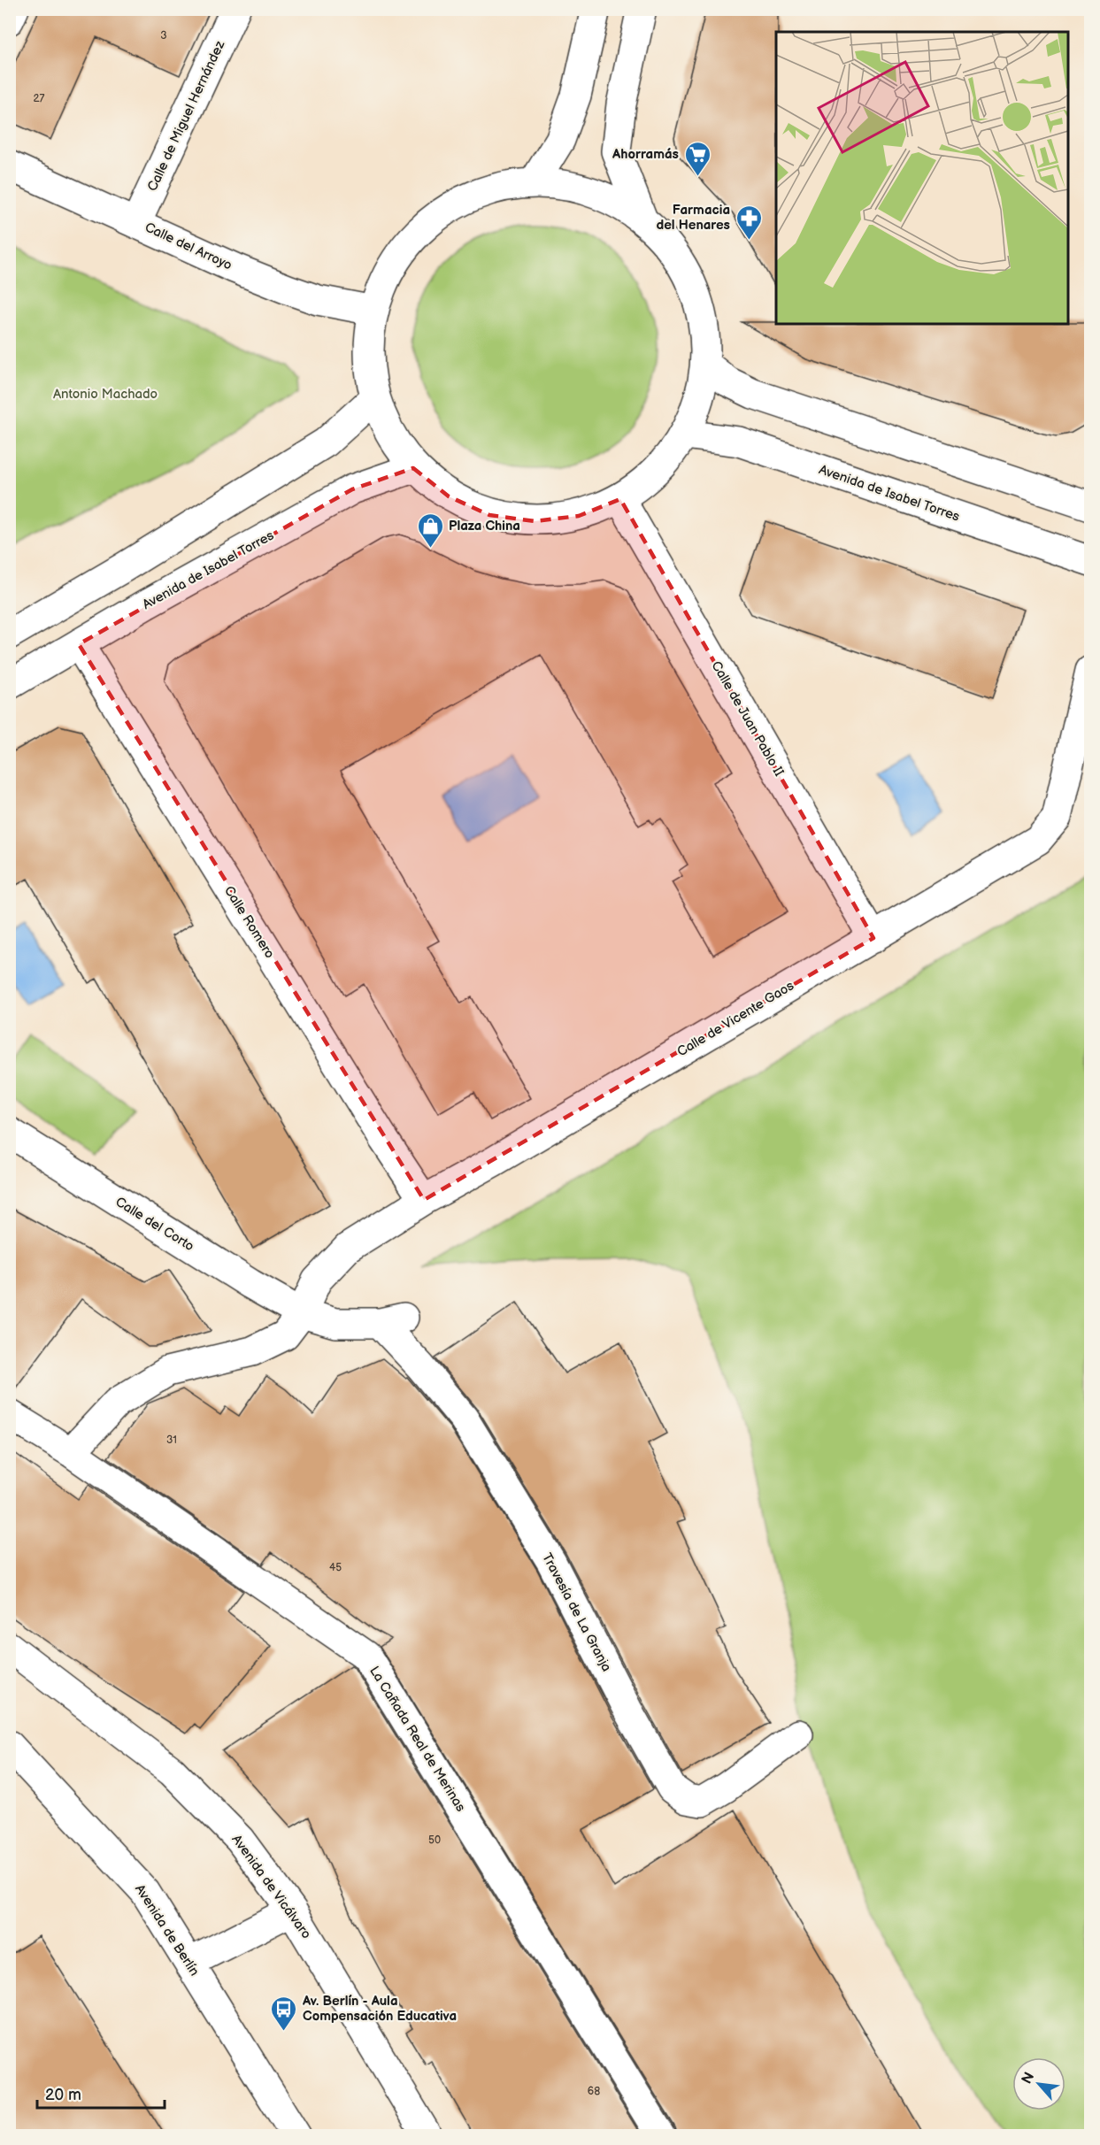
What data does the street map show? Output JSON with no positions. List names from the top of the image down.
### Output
{
  "streets": {
    "street": [
      "Calle de Miguel Hernández",
      "Calle del Arroyo",
      "Avenida de Isabel Torres",
      "Calle de Juan Pablo II",
      "Calle Romero",
      "Calle de Vicente Gaos",
      "Calle del Corto",
      "Travesía de La Granja",
      "La Cañada Real de Merinas",
      "Avenida de Vicálvaro",
      "Avenida de Berlín"
    ]
  },
  "crossings": [
    ["Calle de Miguel Hernández", "Calle del Arroyo"],
    ["Avenida de Isabel Torres", "Calle Romero"],
    ["Calle de Juan Pablo II", "Calle de Vicente Gaos"],
    ["Calle Romero", "Calle de Vicente Gaos"],
    ["Calle de Vicente Gaos", "Calle del Corto"],
    ["Calle de Vicente Gaos", "La Cañada Real de Merinas"],
    ["Calle del Corto", "Travesía de La Granja"]
  ],
  "parks": ["Antonio Machado"],
  "places": {
    "supermarket": ["Ahorramás"],
    "pharmacy": ["Farmacia del Henares"],
    "shop": ["Plaza China"],
    "bus stop": ["Av. Berlín - Aula Compensación Educativa"]
  },
  "house_numbers": [
    "3",
    "27",
    "31",
    "45",
    "50",
    "68"
  ],
  "scale_bar": "20 m",
  "north": "top left"
}
